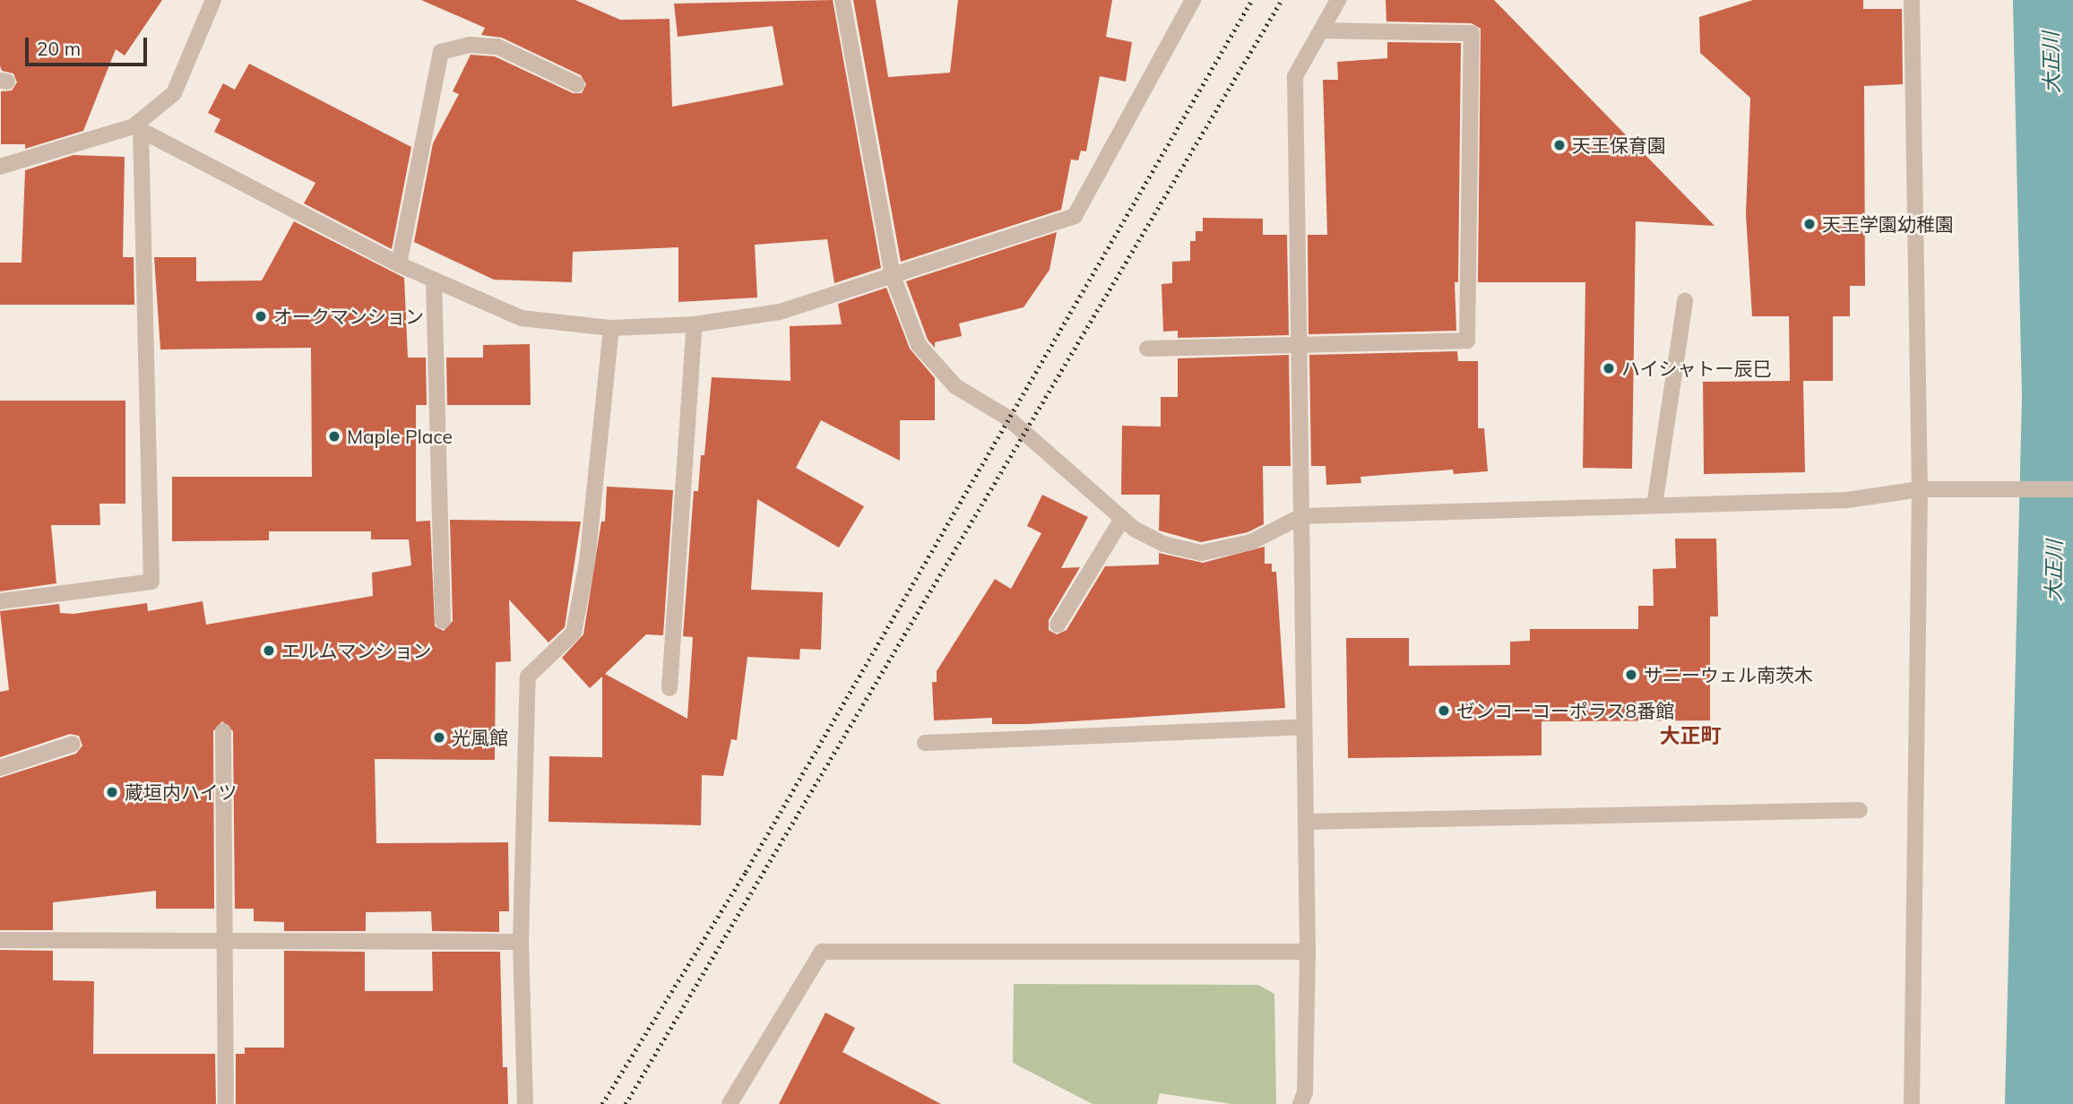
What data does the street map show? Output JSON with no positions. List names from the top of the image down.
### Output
{
  "districts": ["大正町"],
  "water": ["大正川"],
  "places": [
    "天王保育園",
    "天王学園幼稚園",
    "オークマンション",
    "ハイシャトー辰巳",
    "Maple Place",
    "エルムマンション",
    "サニーウェル南茨木",
    "ゼンコーコーポラス8番館",
    "光風館",
    "蔵垣内ハイツ"
  ],
  "scale_bar": "20 m"
}
